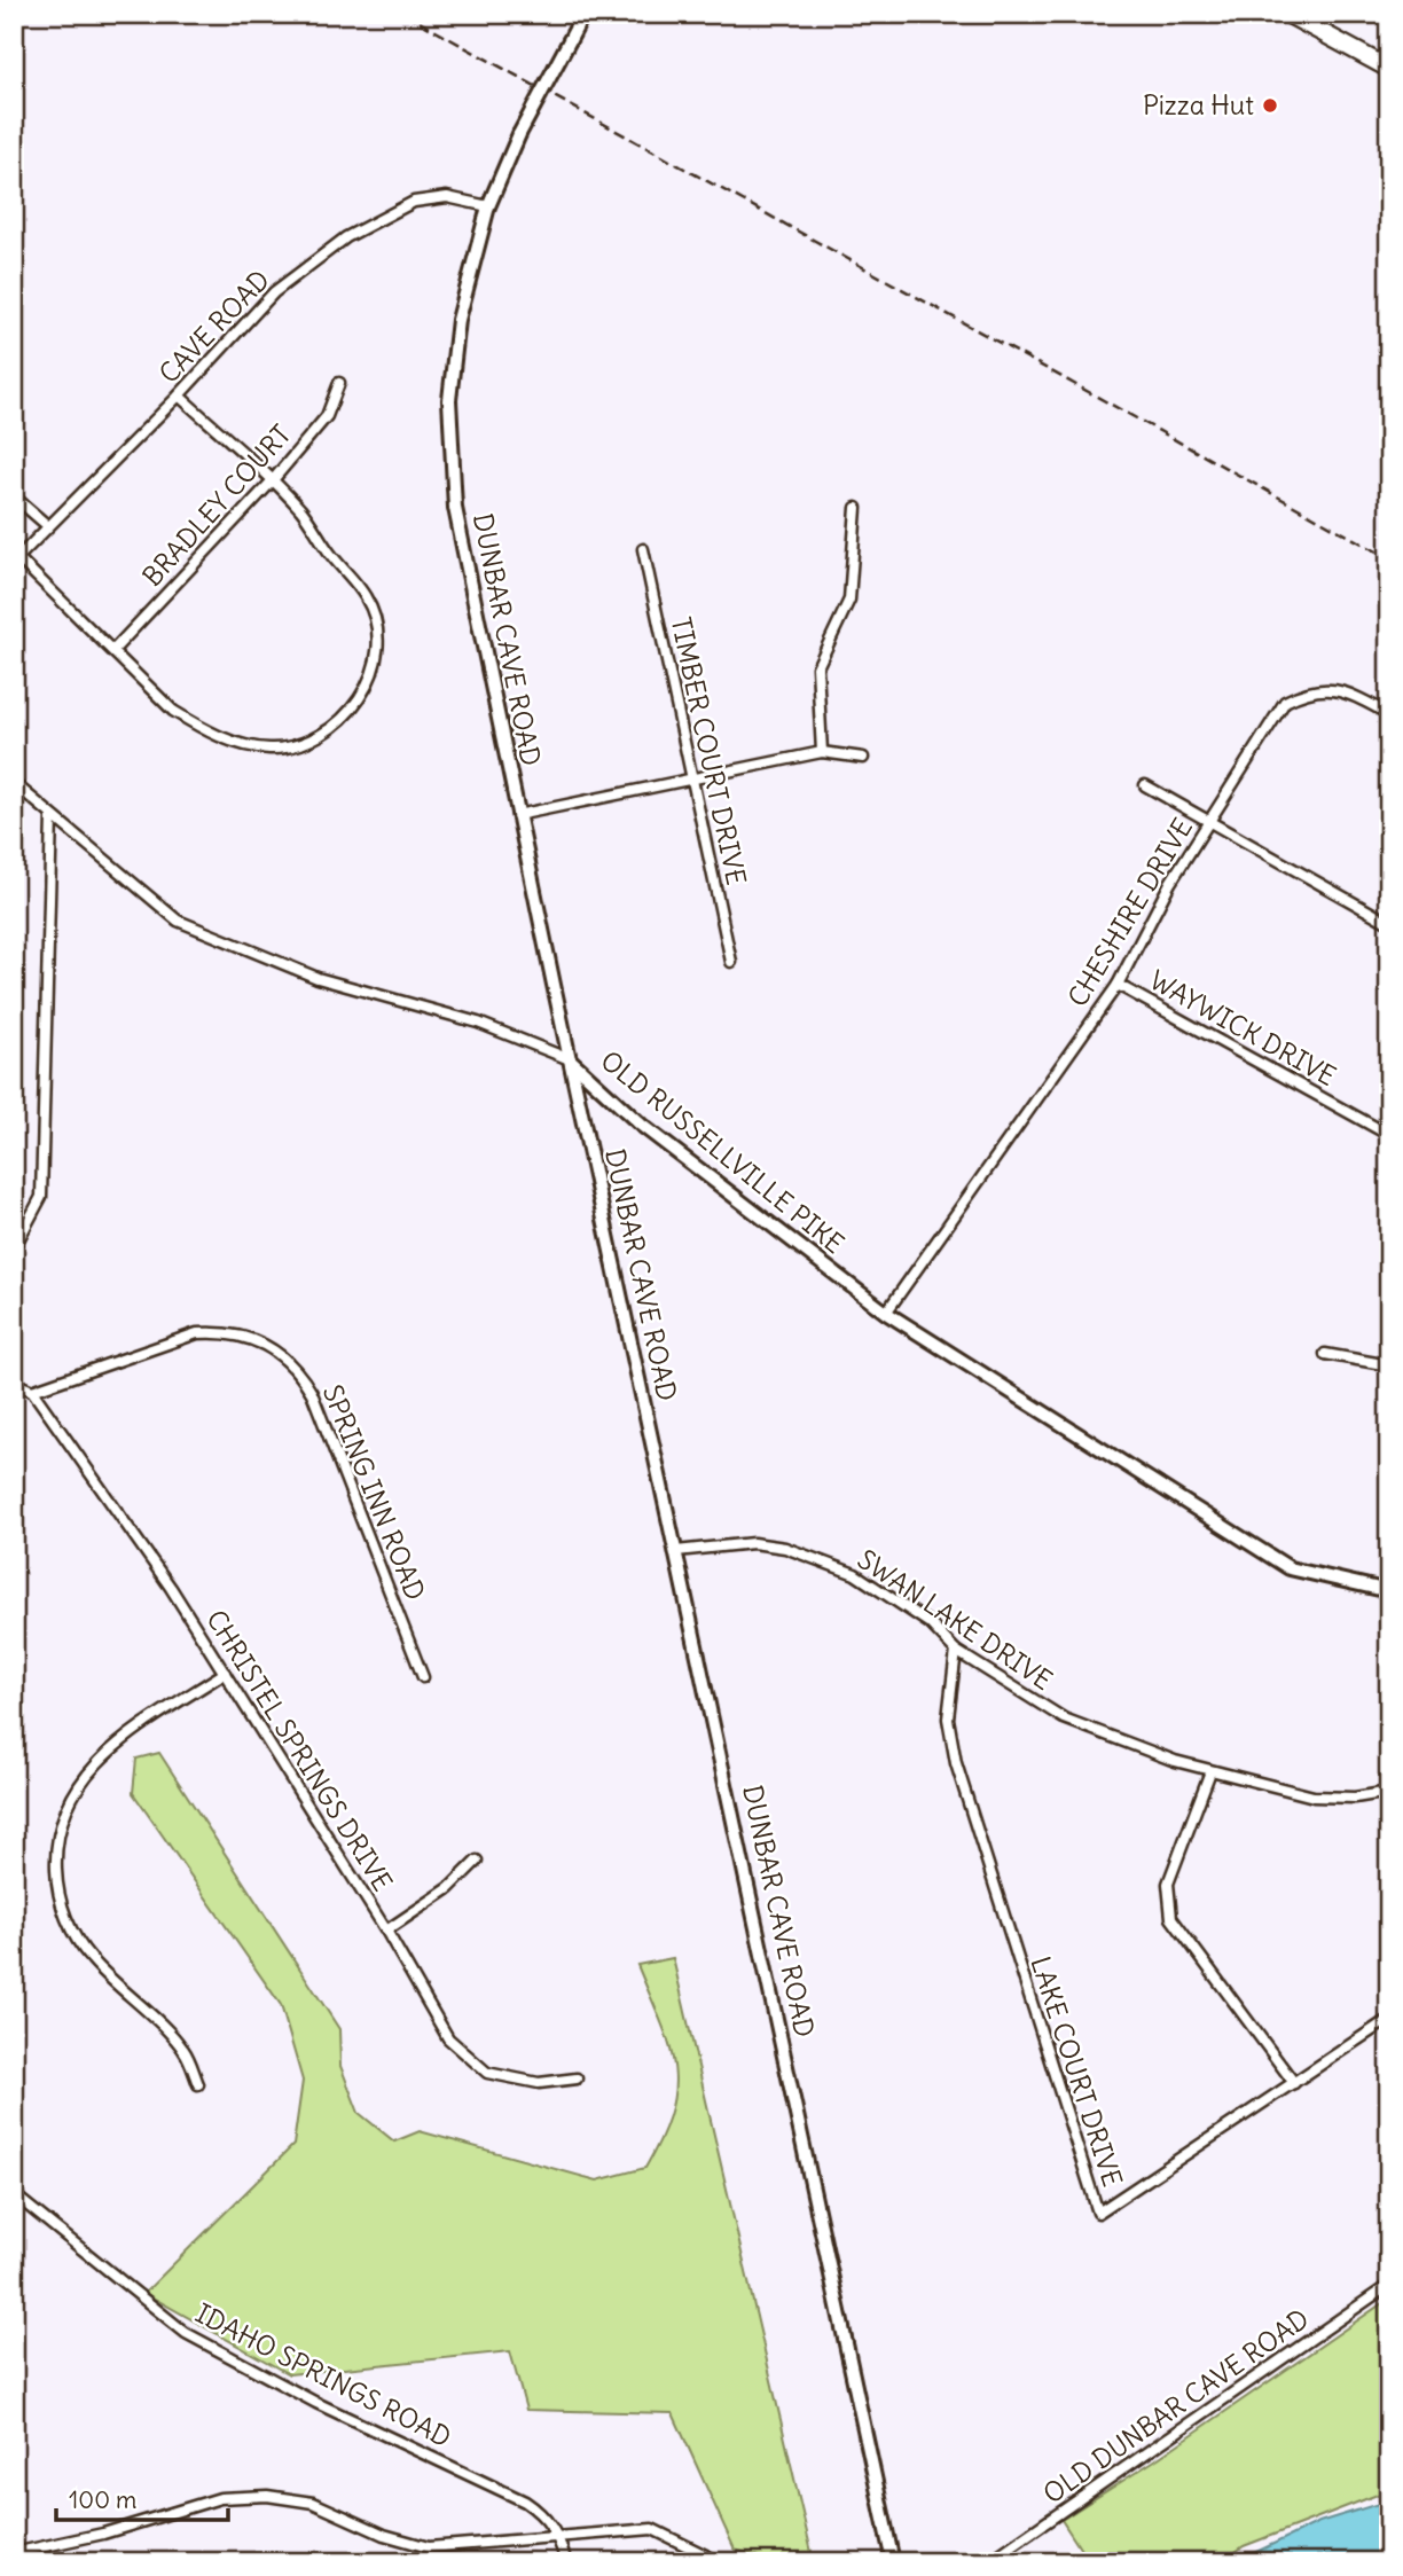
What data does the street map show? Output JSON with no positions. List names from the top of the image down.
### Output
{
  "streets": {
    "main road": ["DUNBAR CAVE ROAD", "OLD RUSSELLVILLE PIKE"],
    "street": [
      "CAVE ROAD",
      "BRADLEY COURT",
      "TIMBER COURT DRIVE",
      "CHESHIRE DRIVE",
      "WAYWICK DRIVE",
      "SPRING INN ROAD",
      "SWAN LAKE DRIVE",
      "CHRISTEL SPRINGS DRIVE",
      "LAKE COURT DRIVE",
      "IDAHO SPRINGS ROAD",
      "OLD DUNBAR CAVE ROAD"
    ]
  },
  "crossings": [
    ["CAVE ROAD", "DUNBAR CAVE ROAD"],
    ["DUNBAR CAVE ROAD", "OLD RUSSELLVILLE PIKE"],
    ["DUNBAR CAVE ROAD", "SWAN LAKE DRIVE"],
    ["CHESHIRE DRIVE", "WAYWICK DRIVE"],
    ["CHESHIRE DRIVE", "OLD RUSSELLVILLE PIKE"],
    ["SPRING INN ROAD", "CHRISTEL SPRINGS DRIVE"],
    ["SWAN LAKE DRIVE", "LAKE COURT DRIVE"]
  ],
  "places": ["Pizza Hut"],
  "scale_bar": "100 m"
}
